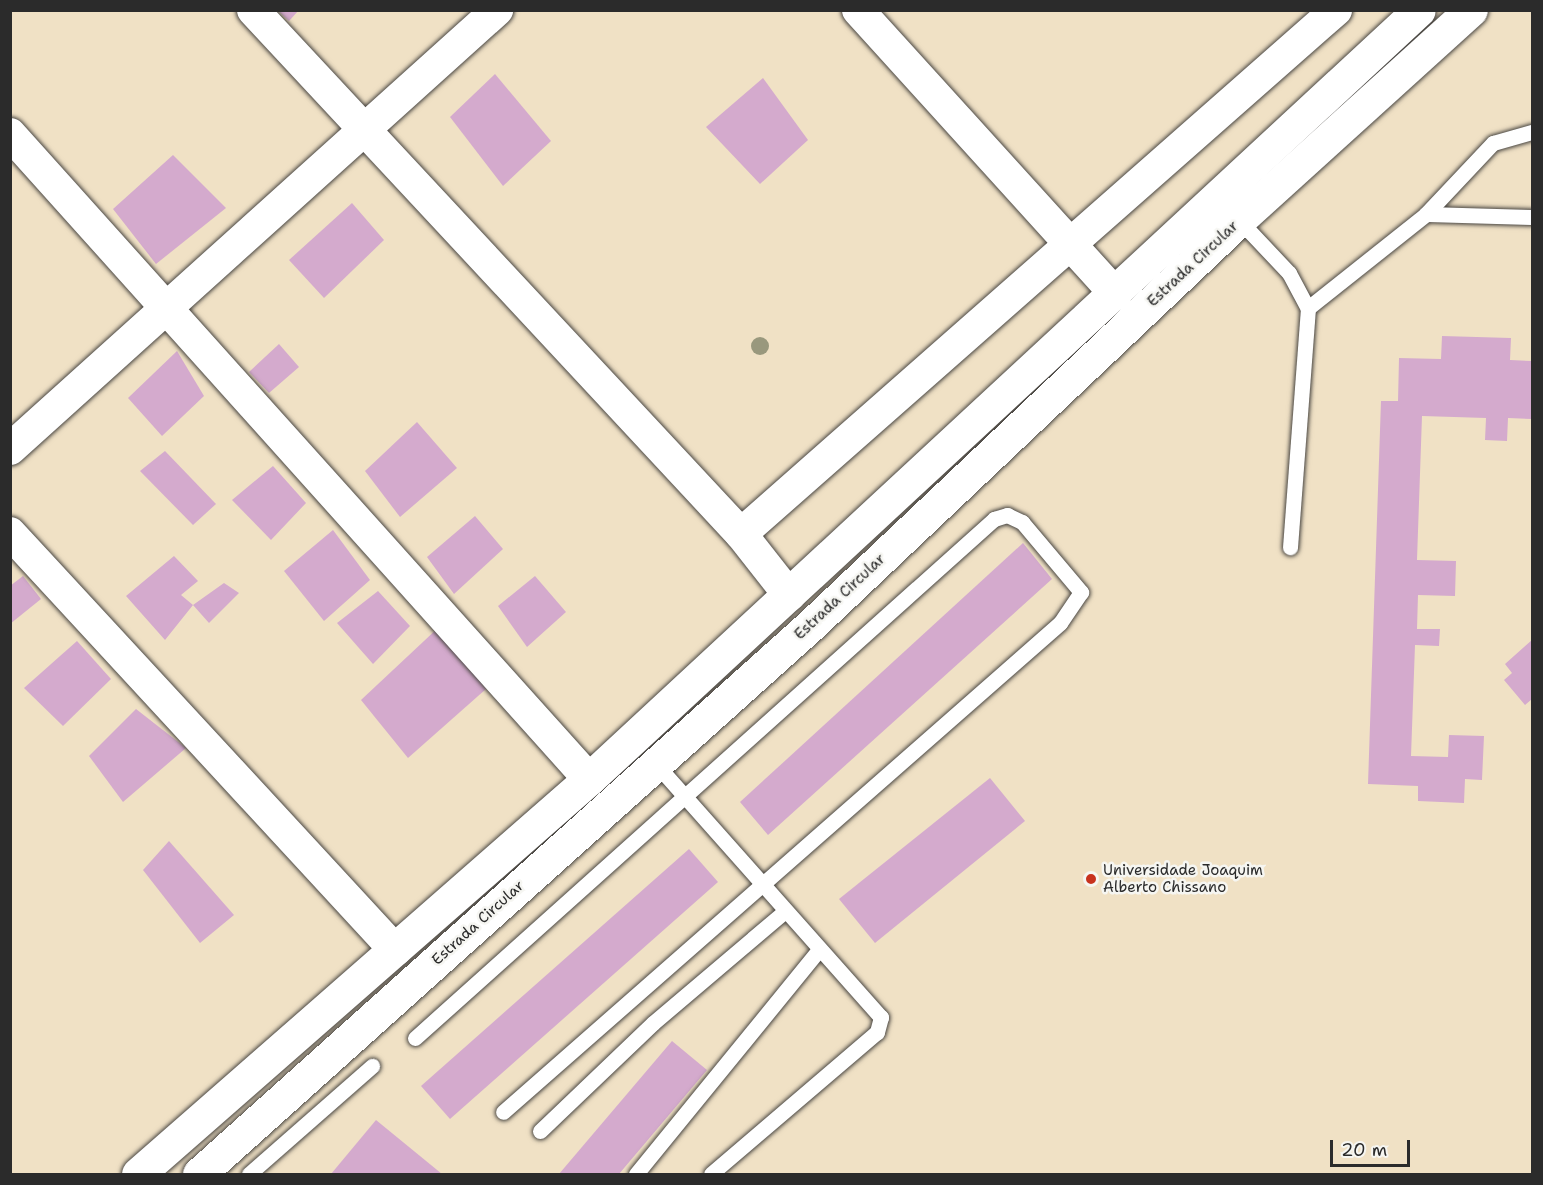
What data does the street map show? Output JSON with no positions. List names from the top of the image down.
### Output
{
  "streets": {
    "main road": ["Estrada Circular"]
  },
  "places": ["Universidade Joaquim Alberto Chissano"],
  "scale_bar": "20 m"
}
